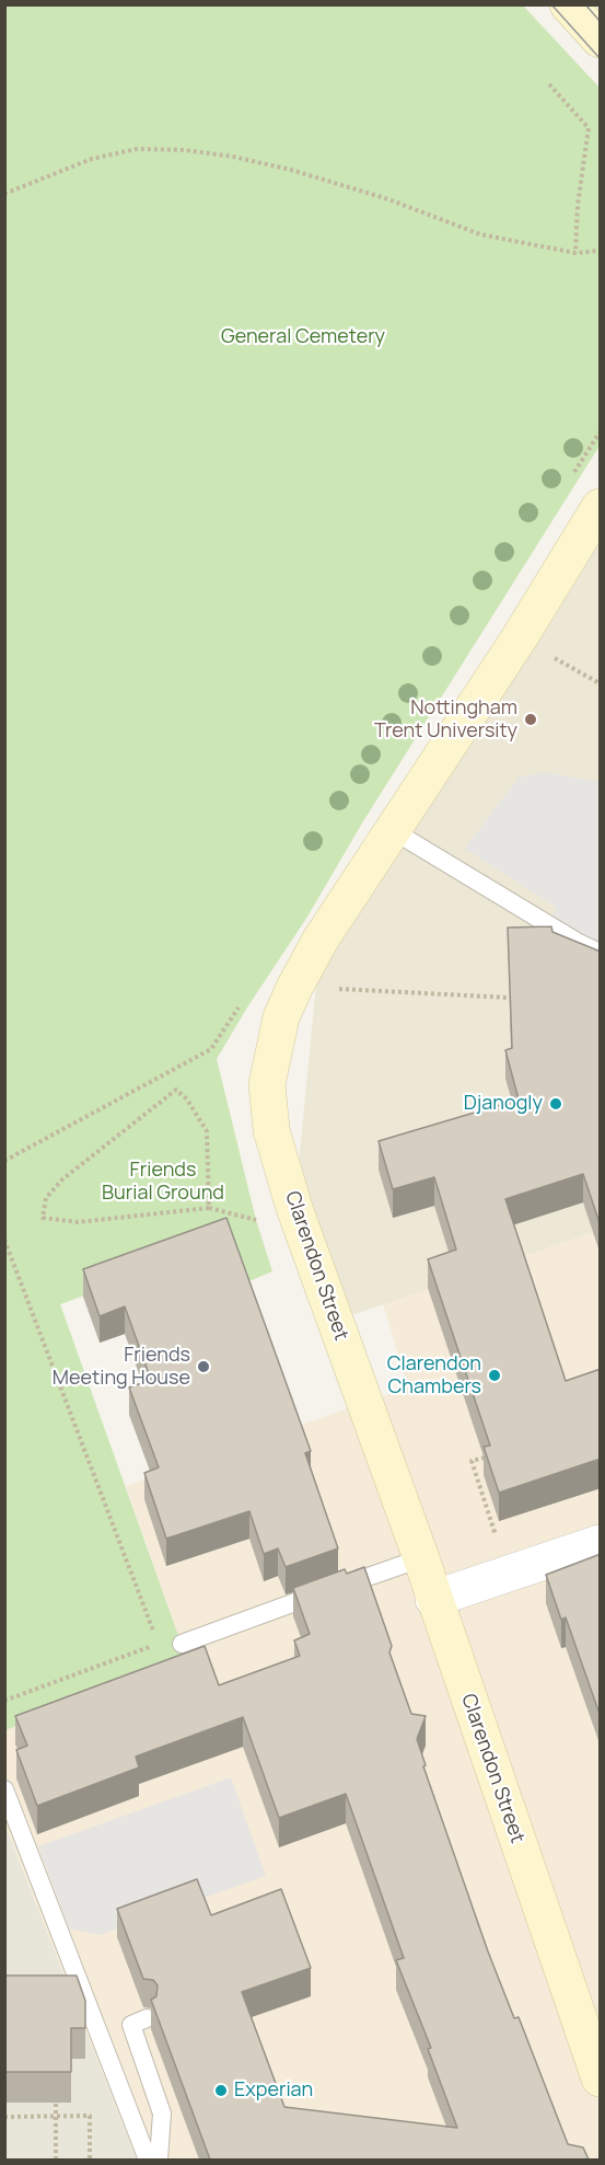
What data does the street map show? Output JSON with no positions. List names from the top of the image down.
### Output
{
  "streets": {
    "street": ["Clarendon Street"]
  },
  "parks": ["General Cemetery", "Friends Burial Ground"],
  "places": [
    "Nottingham Trent University",
    "Djanogly",
    "Friends Meeting House",
    "Clarendon Chambers",
    "Experian"
  ]
}
